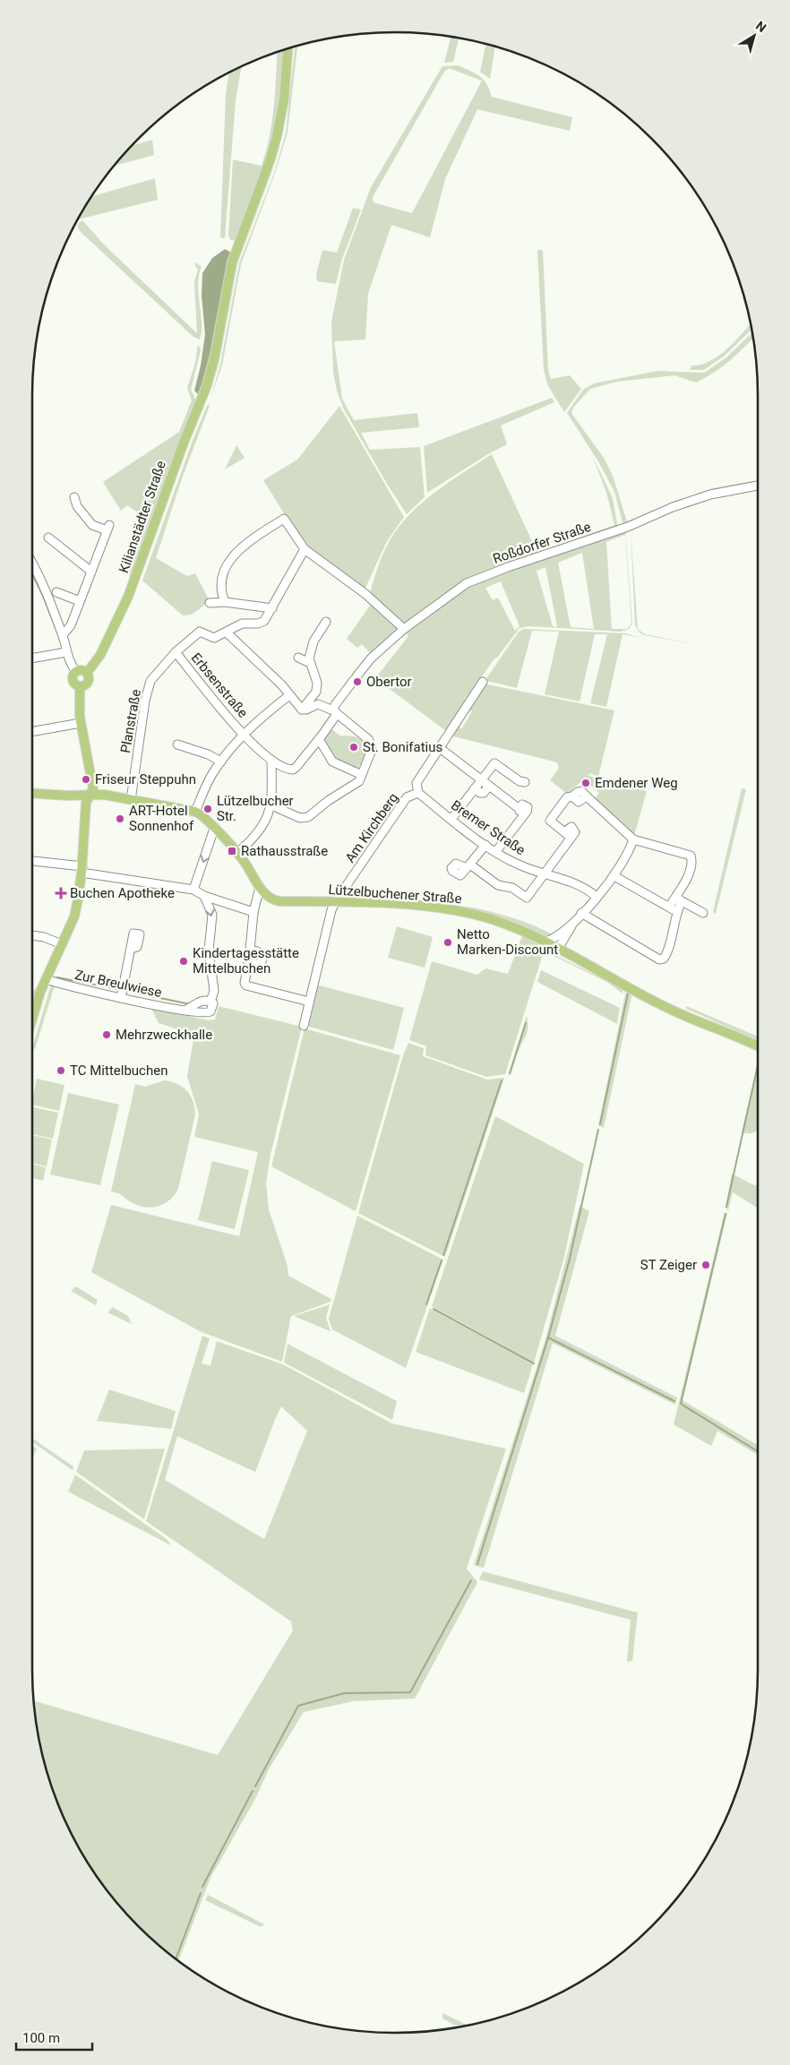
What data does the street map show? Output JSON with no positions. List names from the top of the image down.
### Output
{
  "streets": {
    "main road": ["Kilianstädter Straße", "Lützelbuchener Straße"],
    "street": [
      "Roßdorfer Straße",
      "Erbsenstraße",
      "Planstraße",
      "Am Kirchberg",
      "Bremer Straße",
      "Zur Breulwiese"
    ]
  },
  "crossings": [
    ["Roßdorfer Straße", "Erbsenstraße"],
    ["Erbsenstraße", "Planstraße"],
    ["Am Kirchberg", "Bremer Straße"],
    ["Am Kirchberg", "Lützelbuchener Straße"]
  ],
  "places": {
    "other": [
      "Obertor",
      "St. Bonifatius",
      "Friseur Steppuhn",
      "Emdener Weg",
      "Lützelbucher Str.",
      "ART-Hotel Sonnenhof",
      "Netto Marken-Discount",
      "Kindertagesstätte Mittelbuchen",
      "Mehrzweckhalle",
      "TC Mittelbuchen",
      "ST Zeiger"
    ],
    "transit": ["Rathausstraße"],
    "health": ["Buchen Apotheke"]
  },
  "scale_bar": "100 m",
  "north": "top right"
}
